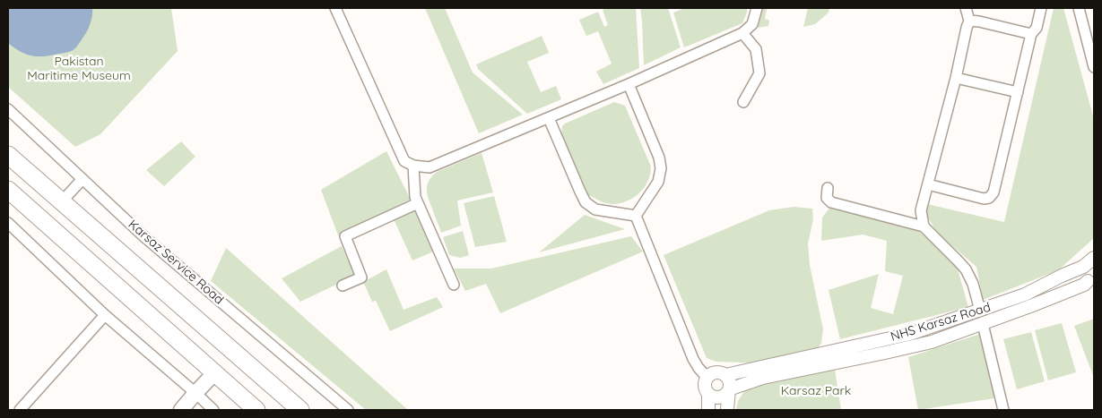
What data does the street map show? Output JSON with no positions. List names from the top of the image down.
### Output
{
  "streets": {
    "street": ["Karsaz Service Road", "NHS Karsaz Road"]
  },
  "parks": ["Pakistan Maritime Museum", "Karsaz Park"]
}
